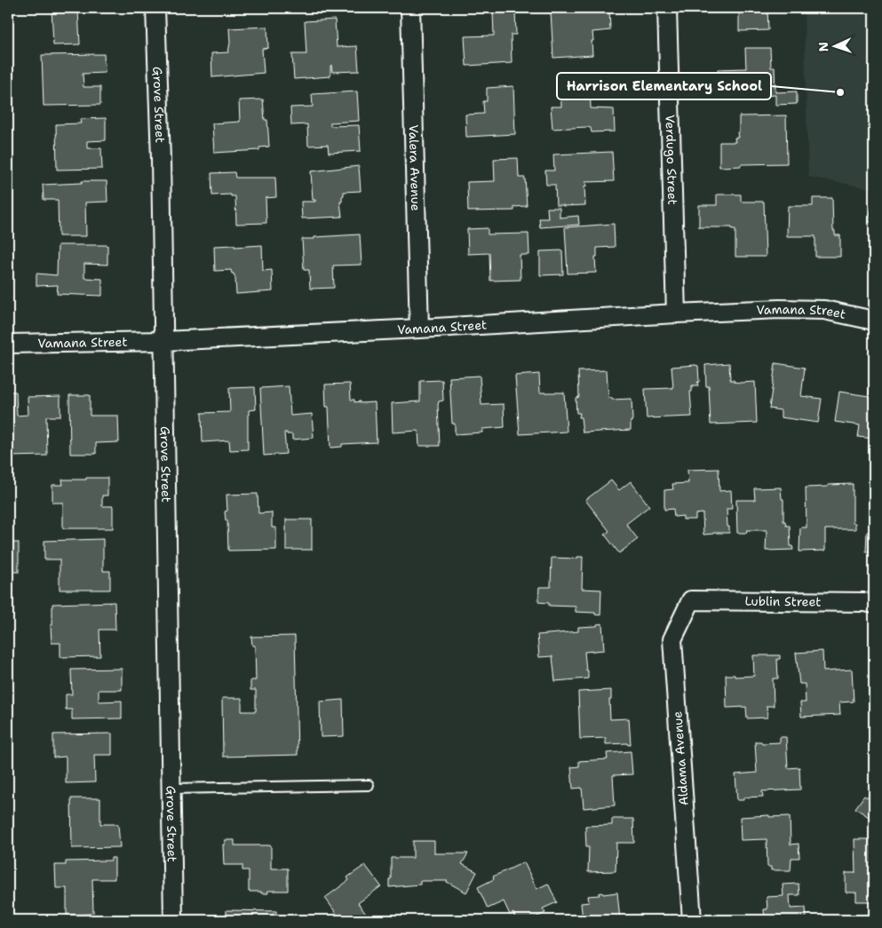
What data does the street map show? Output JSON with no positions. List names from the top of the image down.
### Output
{
  "streets": {
    "street": [
      "Grove Street",
      "Verdugo Street",
      "Valera Avenue",
      "Vamana Street",
      "Lublin Street",
      "Aldama Avenue"
    ]
  },
  "crossings": [
    ["Grove Street", "Vamana Street"],
    ["Verdugo Street", "Vamana Street"],
    ["Valera Avenue", "Vamana Street"],
    ["Lublin Street", "Aldama Avenue"]
  ],
  "places": ["Harrison Elementary School"],
  "north": "left"
}
